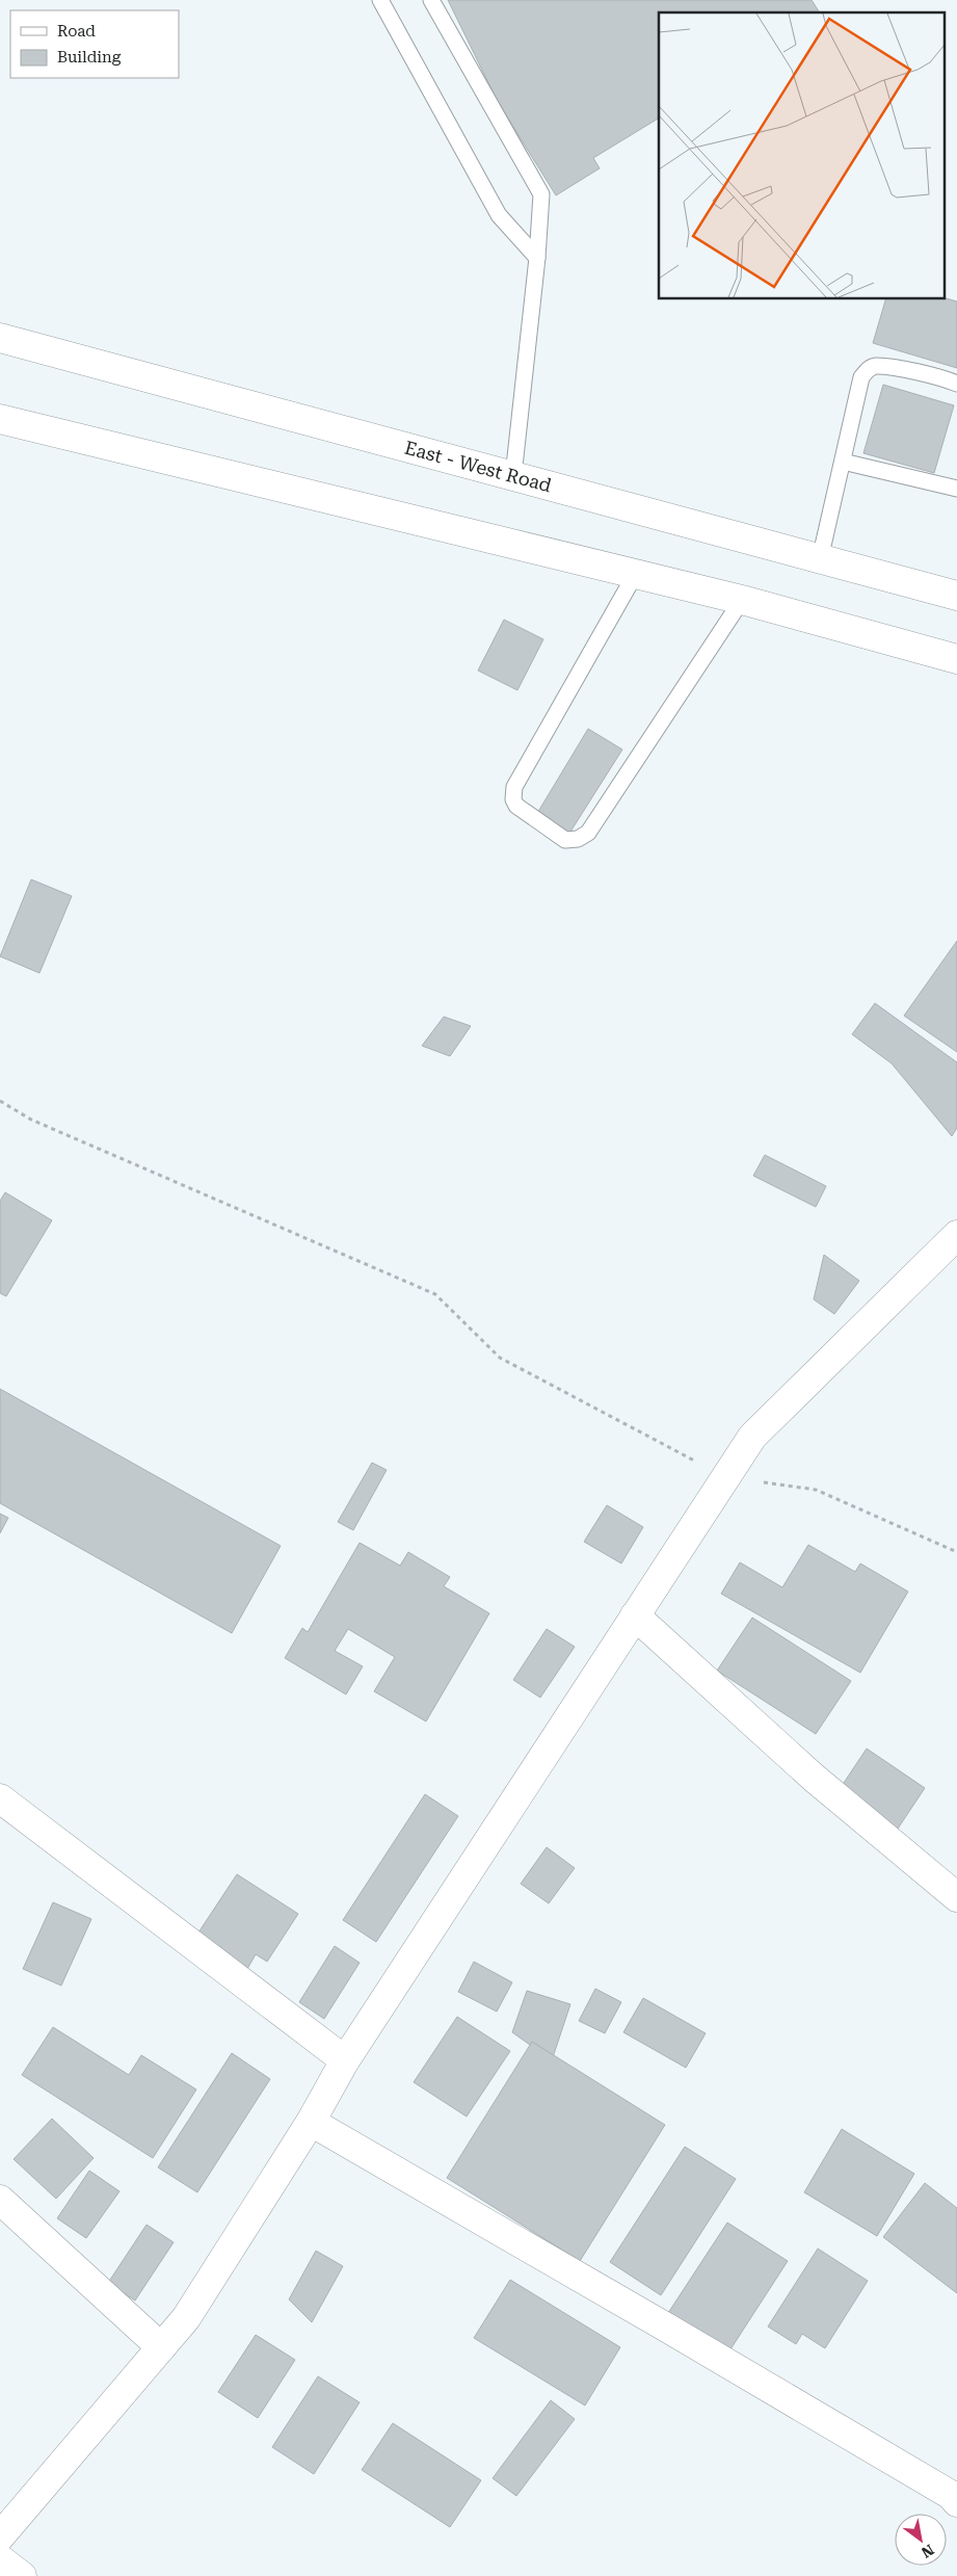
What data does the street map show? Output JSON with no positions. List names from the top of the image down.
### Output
{
  "streets": {
    "street": ["East - West Road"]
  },
  "legend": ["Road", "Building"],
  "north": "bottom right"
}
